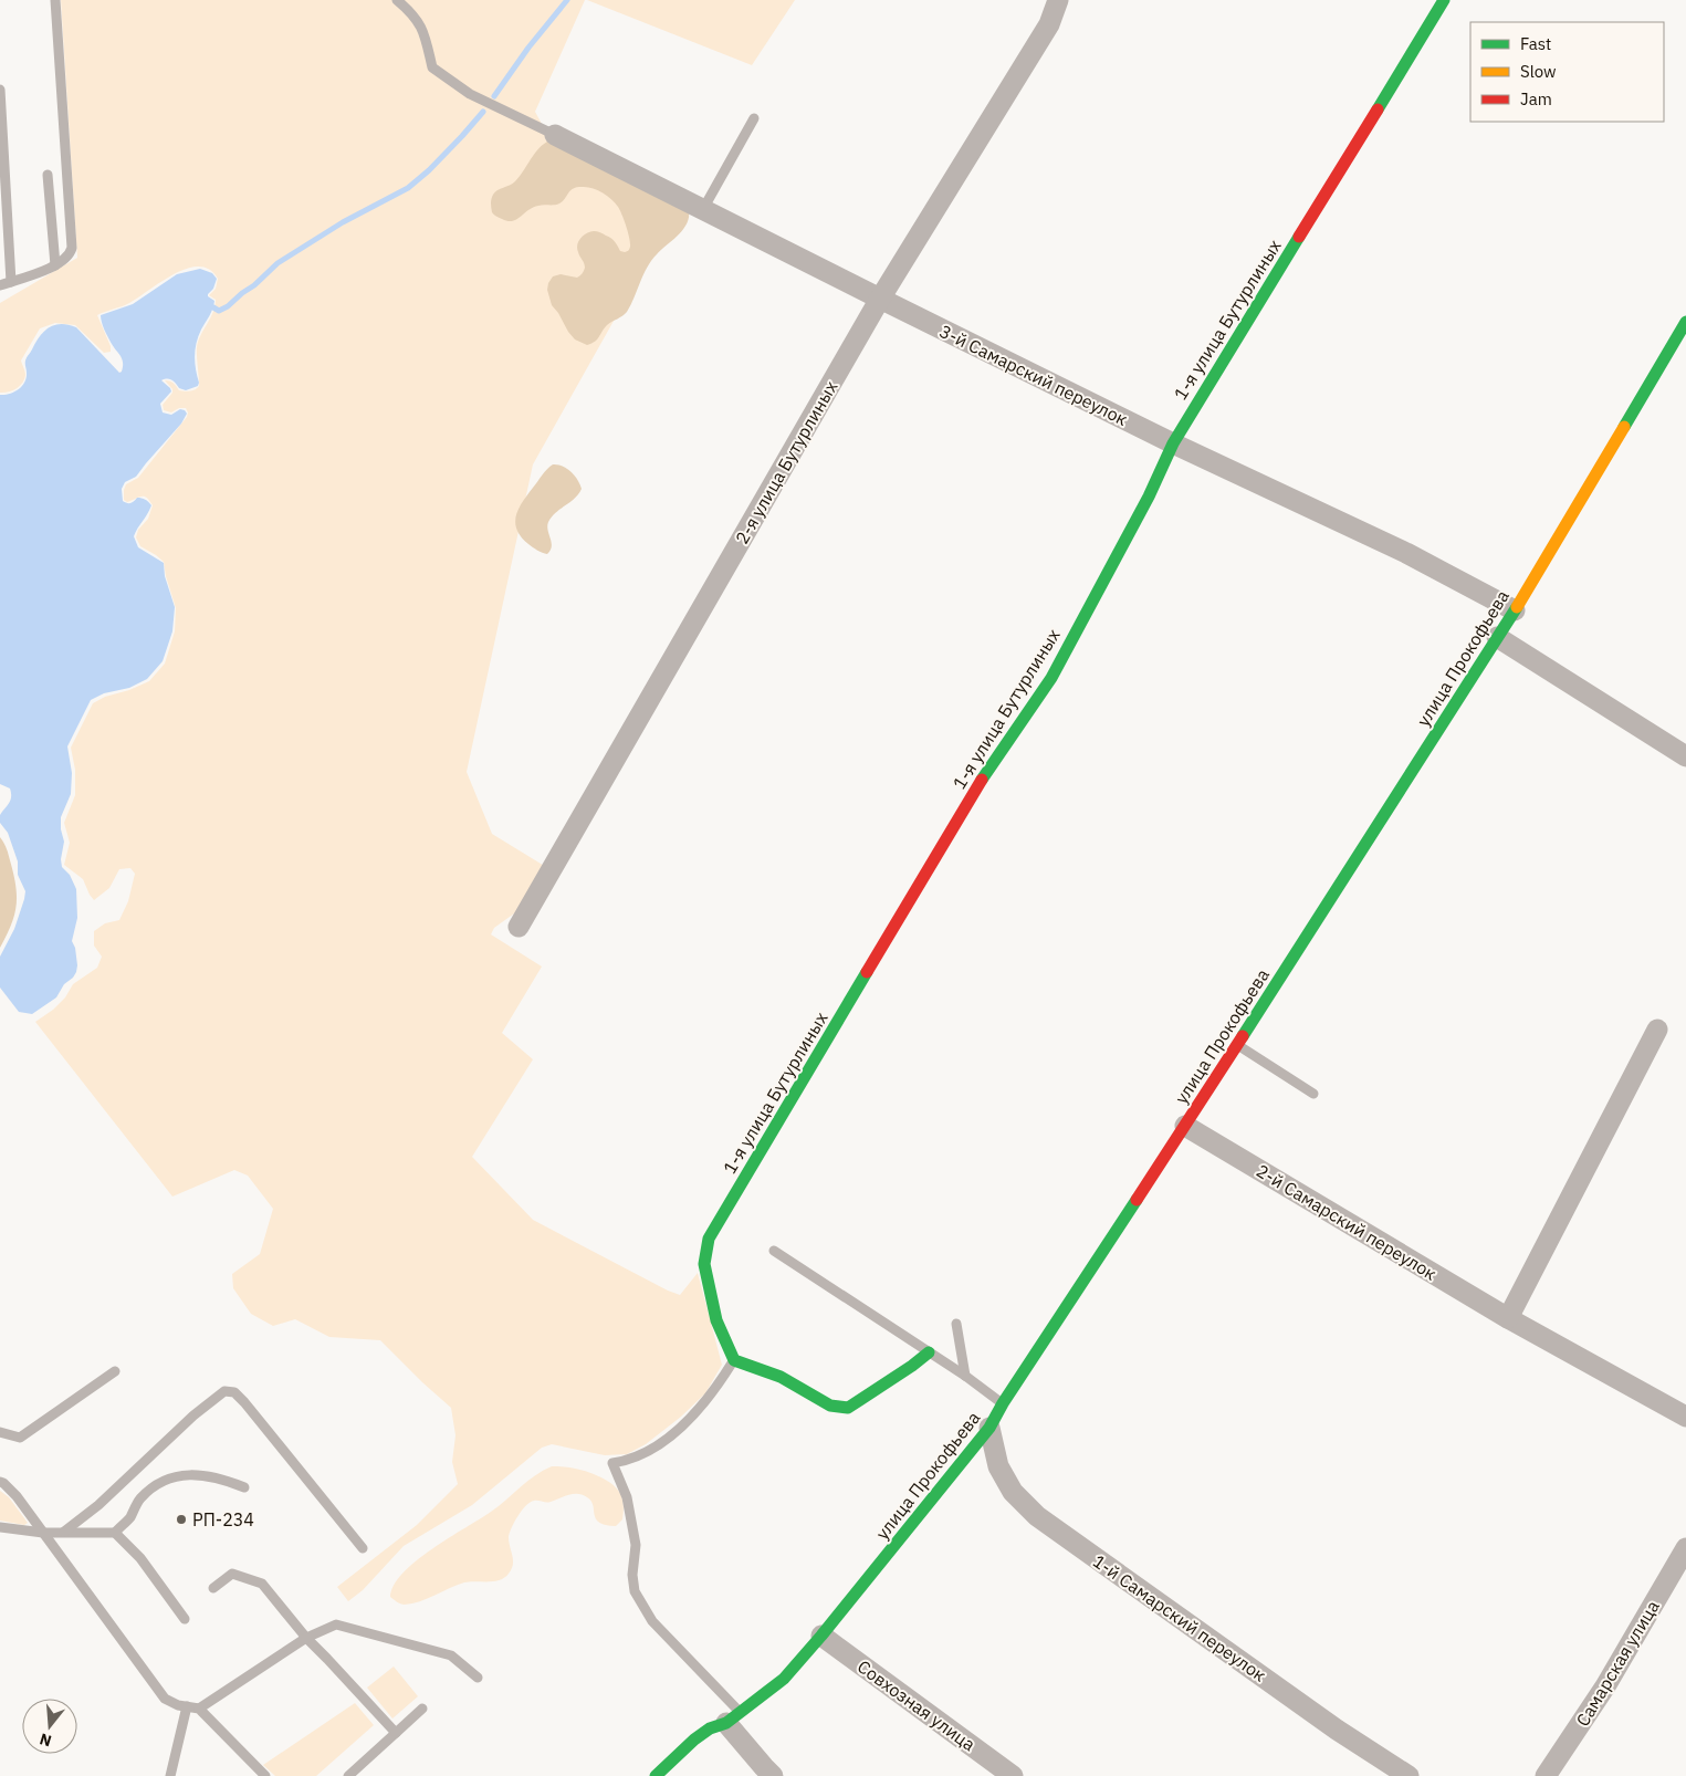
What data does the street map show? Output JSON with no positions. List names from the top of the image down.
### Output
{
  "streets": {
    "street": [
      "1-я улица Бутурлиных",
      "3-й Самарский переулок",
      "2-я улица Бутурлиных",
      "улица Прокофьева",
      "2-й Самарский переулок",
      "1-й Самарский переулок",
      "Самарская улица",
      "Совхозная улица"
    ]
  },
  "crossings": [
    ["1-я улица Бутурлиных", "3-й Самарский переулок"],
    ["3-й Самарский переулок", "2-я улица Бутурлиных"],
    ["3-й Самарский переулок", "улица Прокофьева"],
    ["улица Прокофьева", "2-й Самарский переулок"],
    ["улица Прокофьева", "1-й Самарский переулок"],
    ["улица Прокофьева", "Совхозная улица"]
  ],
  "places": ["РП-234"],
  "legend": ["Fast", "Slow", "Jam"],
  "north": "bottom"
}
